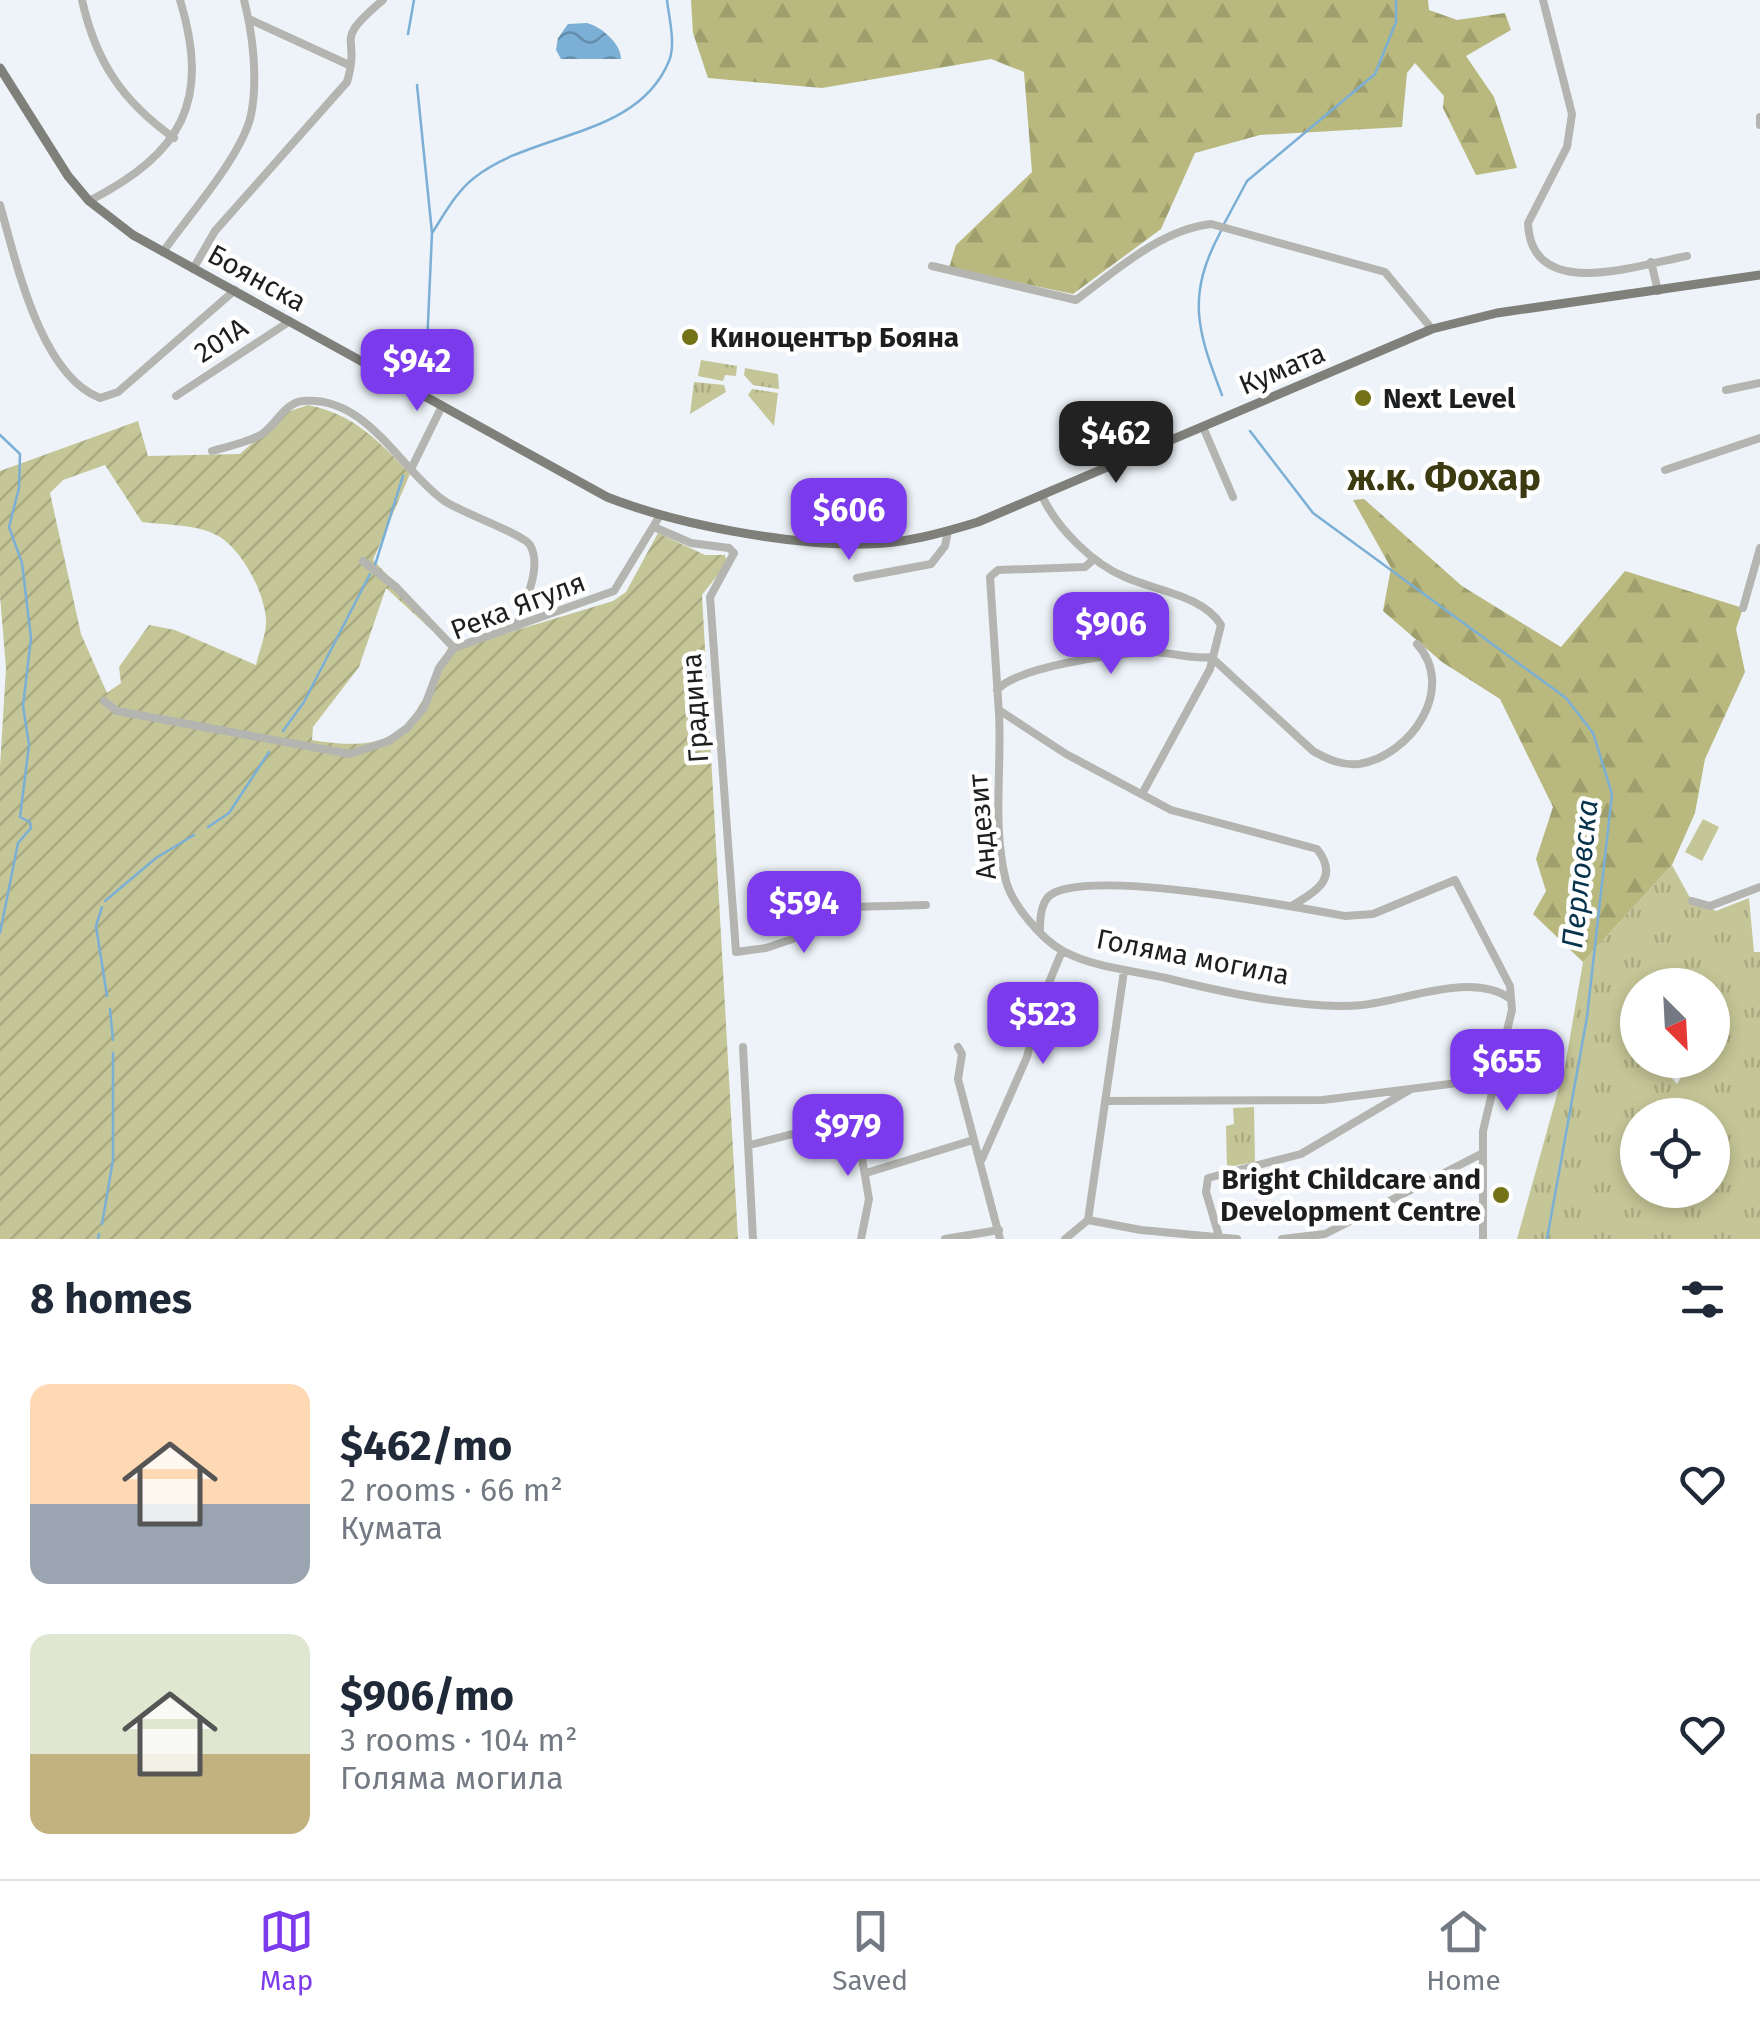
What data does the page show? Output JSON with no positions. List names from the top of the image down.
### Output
{
  "streets": {
    "main road": ["Боянска", "Кумата"],
    "street": [
      "201А",
      "Река Ягуля",
      "Градина",
      "Андезит",
      "Голяма могила"
    ]
  },
  "crossings": [
    ["Боянска", "201А"],
    ["Боянска", "Кумата"],
    ["Боянска", "Река Ягуля"],
    ["Боянска", "Градина"],
    ["Река Ягуля", "Градина"],
    ["Андезит", "Голяма могила"]
  ],
  "districts": ["ж.к. Фохар"],
  "water": ["Перловска"],
  "places": ["Киноцентър Бояна", "Next Level", "Bright Childcare and Development Centre"],
  "north": "bottom right",
  "page": {
    "price": [
      "$942",
      "$462",
      "$606",
      "$906",
      "$594",
      "$523",
      "$655",
      "$979"
    ],
    "heading": "8 homes",
    "list": [
      {
        "name": "$462/mo",
        "note": "2 rooms · 66 m² · Кумата"
      },
      {
        "name": "$906/mo",
        "note": "3 rooms · 104 m² · Голяма могила"
      }
    ],
    "tabs": ["Map", "Saved", "Home"]
  }
}
